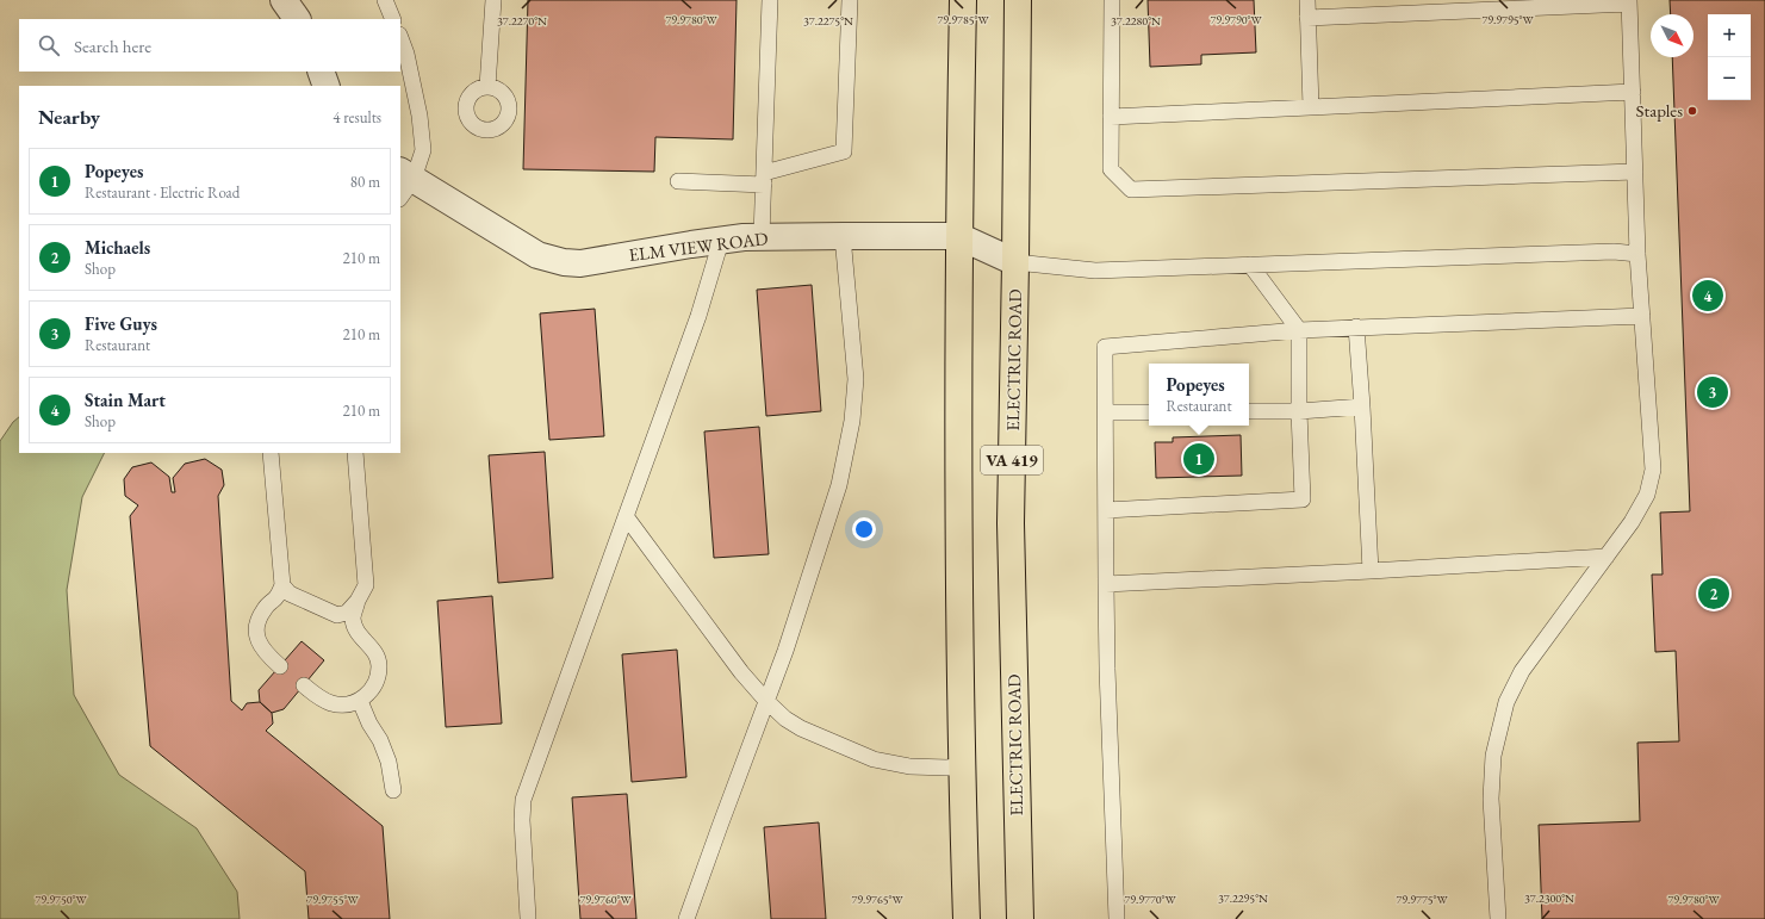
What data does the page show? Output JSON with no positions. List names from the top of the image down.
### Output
{
  "streets": {
    "main road": ["ELECTRIC ROAD", "VA 419"],
    "street": ["ELM VIEW ROAD"]
  },
  "crossings": [
    ["ELM VIEW ROAD", "ELECTRIC ROAD"],
    ["ELM VIEW ROAD", "VA 419"]
  ],
  "places": ["Staples"],
  "north": "bottom right",
  "page": {
    "map_buttons": ["+", "−"],
    "search": "Search here",
    "heading": ["Nearby", "4 results"],
    "list": [
      {
        "mark": "1",
        "name": "Popeyes",
        "note": "Restaurant · Electric Road",
        "value": "80 m"
      },
      {
        "mark": "2",
        "name": "Michaels",
        "note": "Shop",
        "value": "210 m"
      },
      {
        "mark": "3",
        "name": "Five Guys",
        "note": "Restaurant",
        "value": "210 m"
      },
      {
        "mark": "4",
        "name": "Stain Mart",
        "note": "Shop",
        "value": "210 m"
      }
    ],
    "pins": [
      "4",
      "3",
      "1",
      "2"
    ],
    "popup": ["Popeyes", "Restaurant"]
  },
  "coordinates": [
    "79.9780°W",
    "79.9790°W",
    "79.9795°W",
    "79.9785°W",
    "37.2270°N",
    "37.2275°N",
    "37.2280°N",
    "37.2295°N",
    "37.2300°N",
    "79.9750°W",
    "79.9755°W",
    "79.9760°W",
    "79.9765°W",
    "79.9770°W",
    "79.9775°W"
  ]
}
